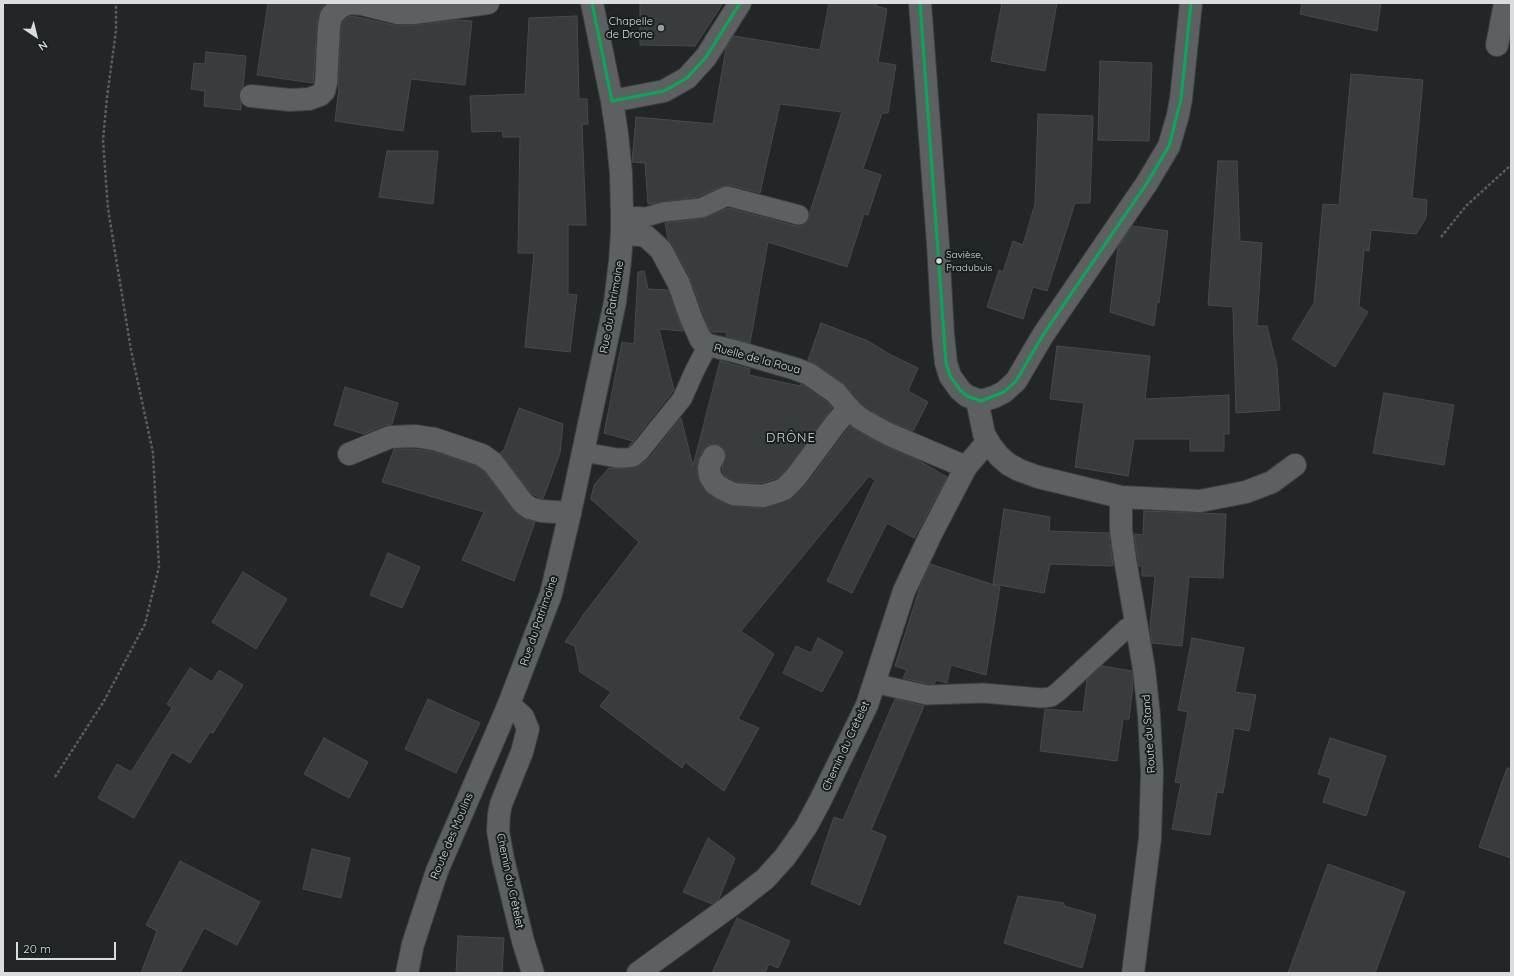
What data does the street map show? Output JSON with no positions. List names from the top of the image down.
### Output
{
  "streets": {
    "street": [
      "Rue du Patrimoine",
      "Ruelle de la Roua",
      "Route du Stand",
      "Chemin du Crêtelet",
      "Route des Moulins"
    ]
  },
  "crossings": [
    ["Rue du Patrimoine", "Ruelle de la Roua"],
    ["Rue du Patrimoine", "Chemin du Crêtelet"],
    ["Rue du Patrimoine", "Route des Moulins"],
    ["Ruelle de la Roua", "Chemin du Crêtelet"],
    ["Chemin du Crêtelet", "Route des Moulins"]
  ],
  "districts": ["DRÔNE"],
  "places": ["Chapelle de Drone", "Savièse, Pradubuis"],
  "scale_bar": "20 m",
  "north": "bottom right"
}
